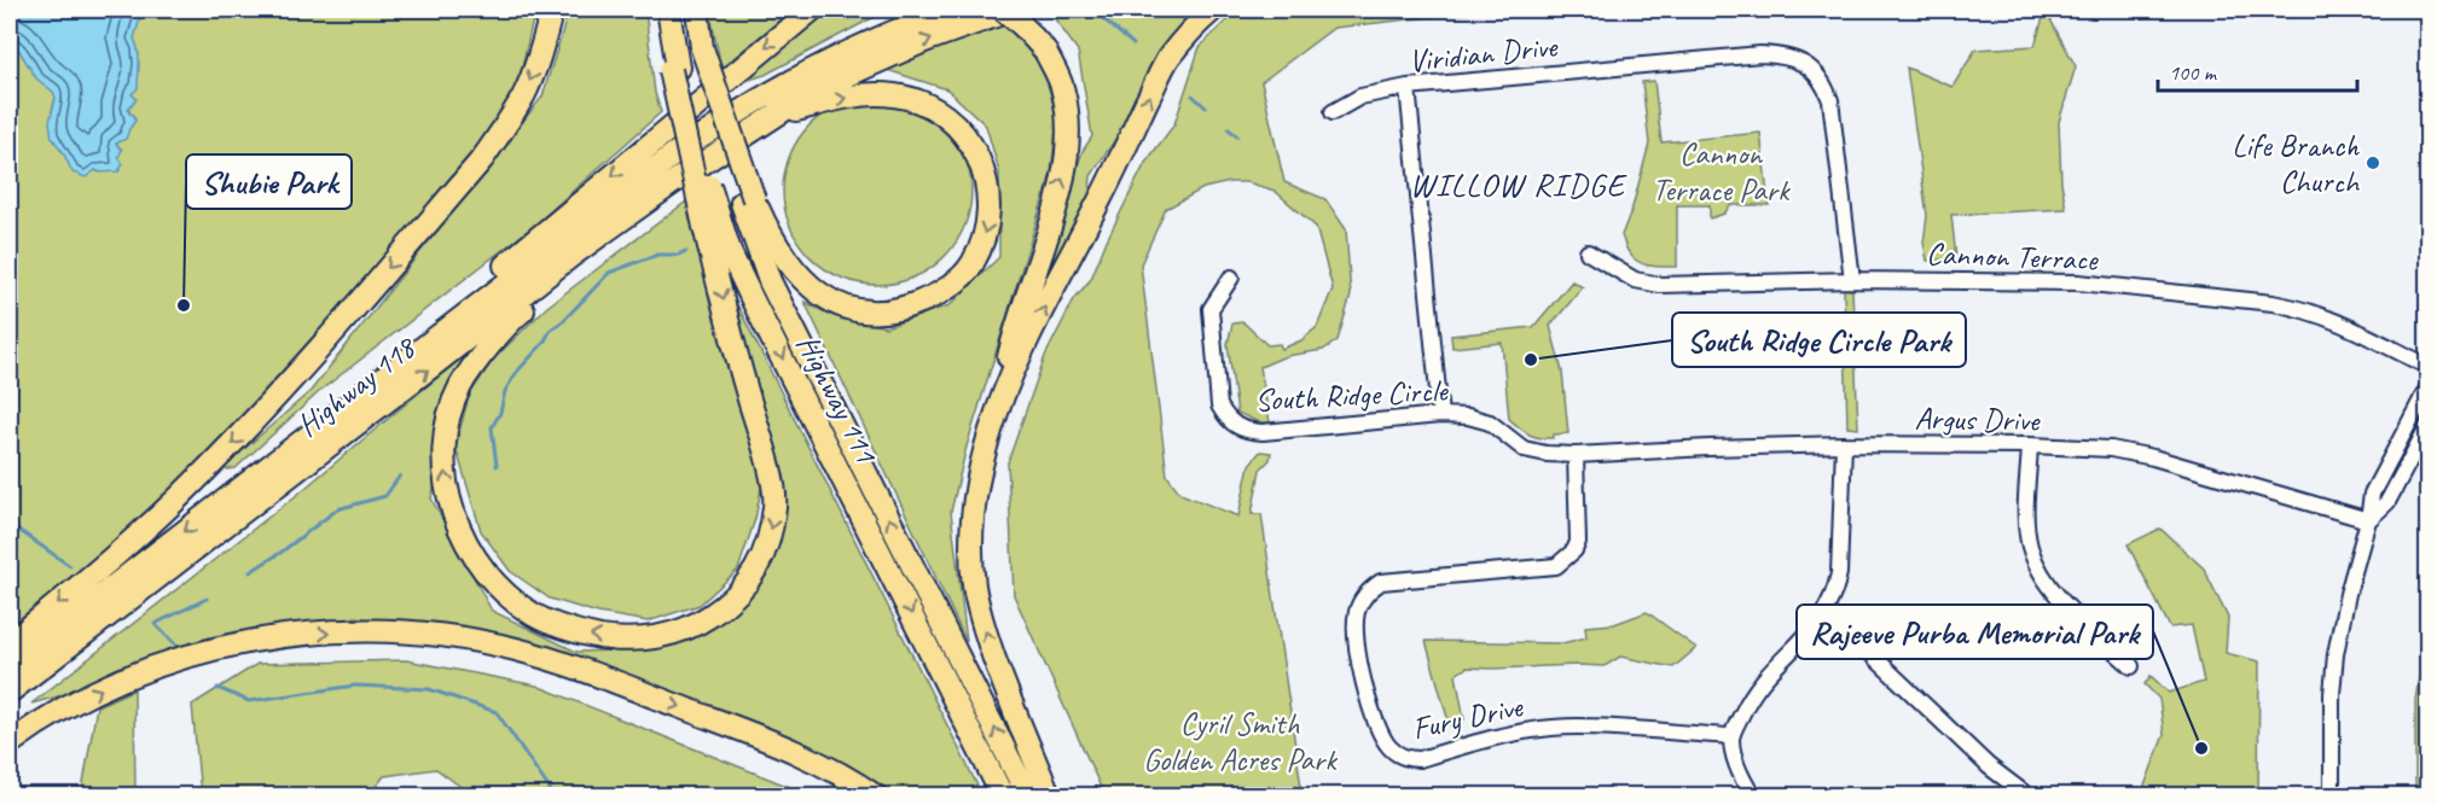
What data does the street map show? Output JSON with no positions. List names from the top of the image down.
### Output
{
  "streets": {
    "highway": ["Highway 118", "Highway 111"],
    "street": [
      "Viridian Drive",
      "Cannon Terrace",
      "South Ridge Circle",
      "Argus Drive",
      "Fury Drive"
    ]
  },
  "crossings": [
    ["Viridian Drive", "Cannon Terrace"],
    ["South Ridge Circle", "Argus Drive"],
    ["South Ridge Circle", "Fury Drive"],
    ["Argus Drive", "Fury Drive"]
  ],
  "districts": ["WILLOW RIDGE"],
  "parks": ["Cannon Terrace Park", "Cyril Smith Golden Acres Park"],
  "places": [
    "Life Branch Church",
    "Shubie Park",
    "South Ridge Circle Park",
    "Rajeeve Purba Memorial Park"
  ],
  "scale_bar": "100 m"
}
